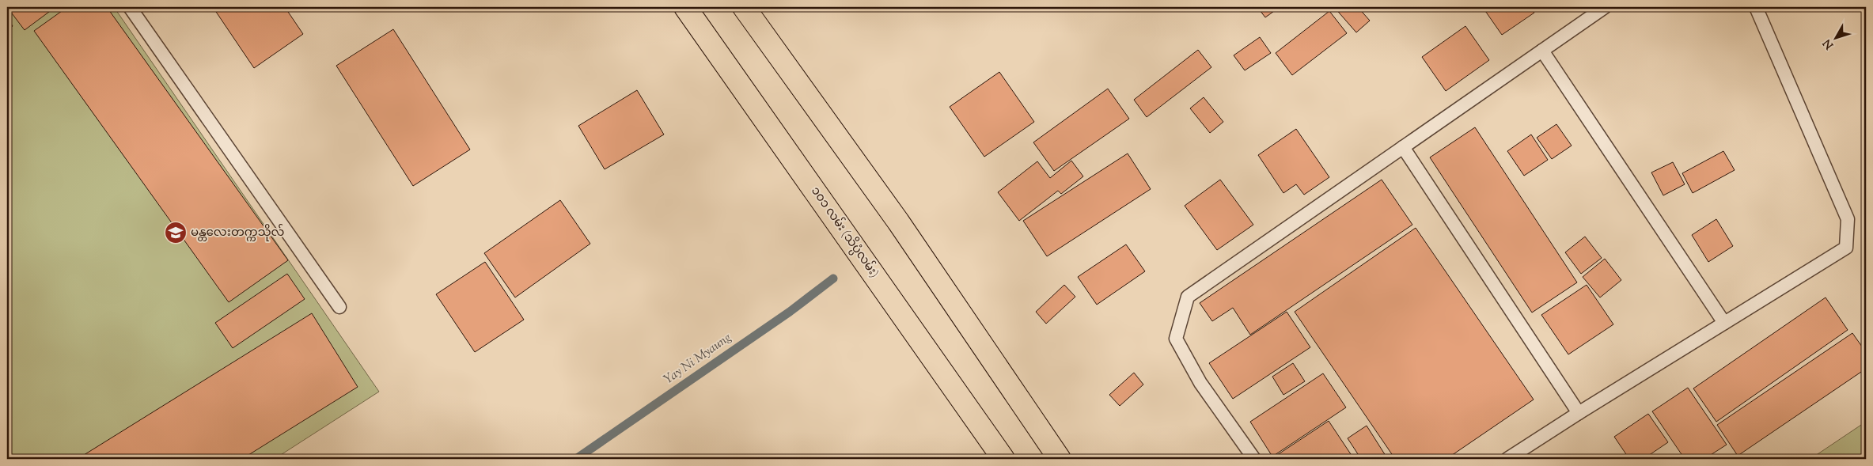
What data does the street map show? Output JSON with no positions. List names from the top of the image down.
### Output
{
  "streets": {
    "main road": ["၁၀၁ လမ်း (သိပ္ပံလမ်း)"]
  },
  "water": ["Yay Ni Myaung"],
  "places": {
    "school or university": ["မန္တလေးတက္ကသိုလ်"]
  },
  "north": "bottom left"
}
